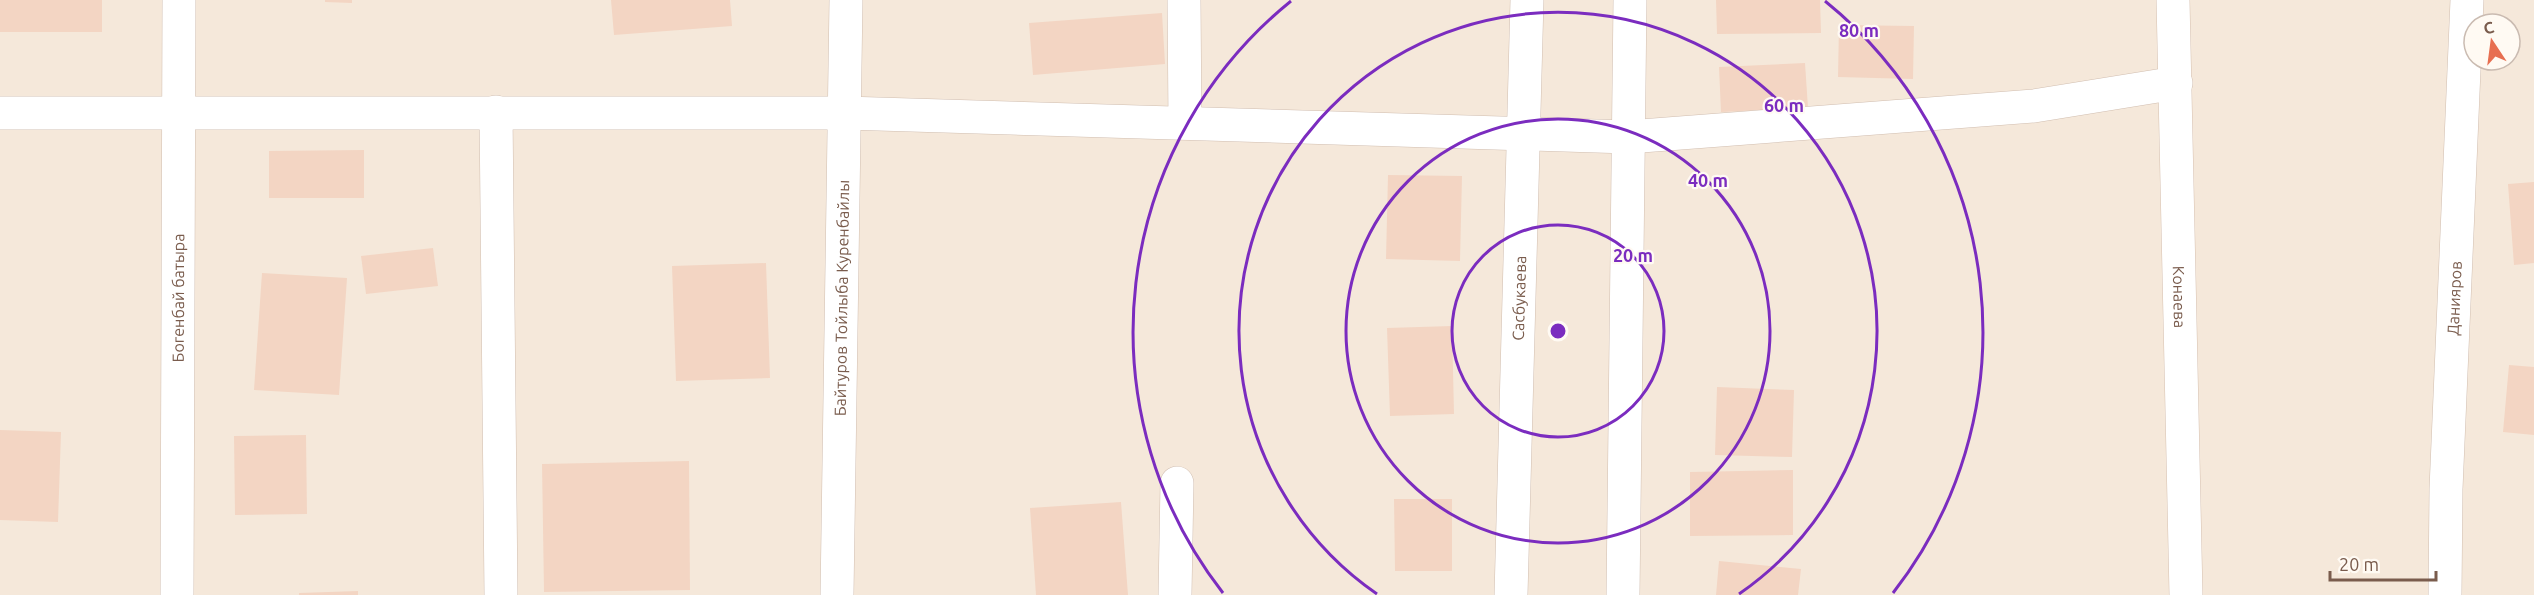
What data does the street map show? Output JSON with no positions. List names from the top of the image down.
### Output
{
  "streets": {
    "street": [
      "Богенбай батыра",
      "Конаева",
      "Данияров",
      "Байтуров Тойлыба Куренбайлы",
      "Сасбукаева"
    ]
  },
  "scale_bar": "20 m",
  "north": "top",
  "rings": [
    "80 m",
    "60 m",
    "40 m",
    "20 m"
  ]
}
